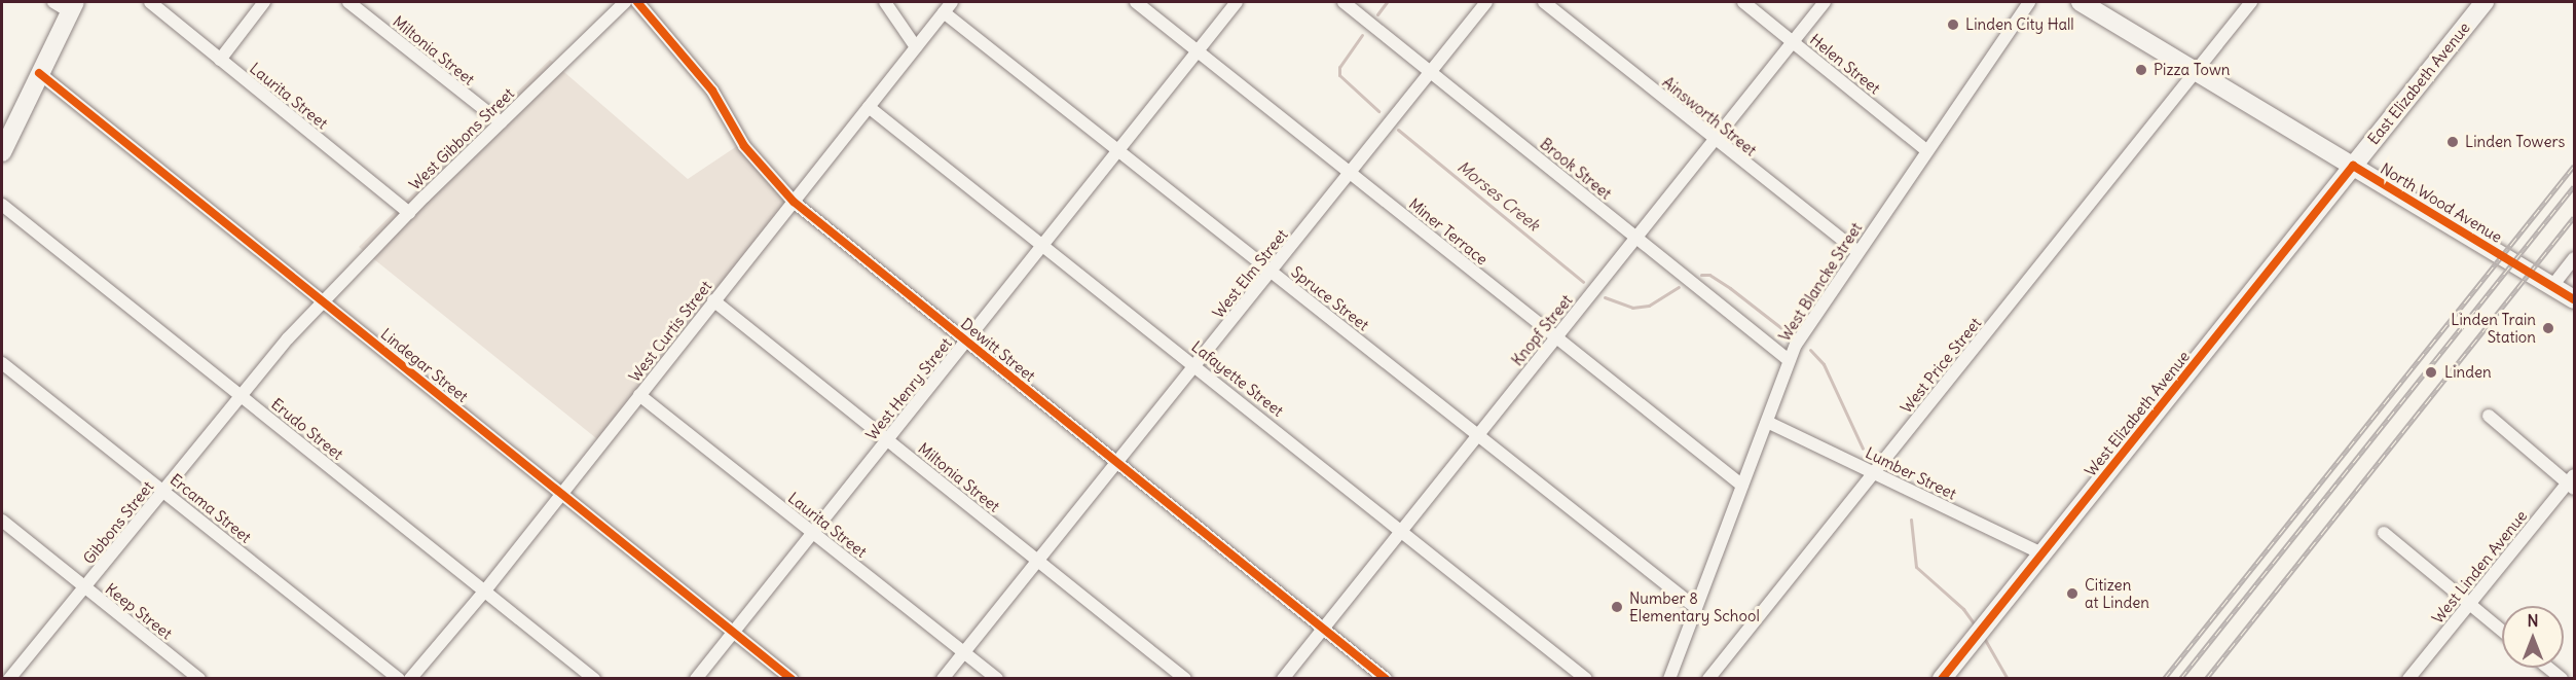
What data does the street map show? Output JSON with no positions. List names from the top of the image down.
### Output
{
  "streets": {
    "street": [
      "Miltonia Street",
      "Helen Street",
      "East Elizabeth Avenue",
      "Laurita Street",
      "Ainsworth Street",
      "West Gibbons Street",
      "Brook Street",
      "North Wood Avenue",
      "Miner Terrace",
      "West Elm Street",
      "West Blancke Street",
      "Spruce Street",
      "Knopf Street",
      "West Curtis Street",
      "Dewitt Street",
      "Lindegar Street",
      "West Price Street",
      "Lafayette Street",
      "West Henry Street",
      "West Elizabeth Avenue",
      "Erudo Street",
      "Lumber Street",
      "Ercama Street",
      "Gibbons Street",
      "West Linden Avenue",
      "Keep Street"
    ]
  },
  "crossings": [
    ["Miltonia Street", "West Gibbons Street"],
    ["Miltonia Street", "West Elm Street"],
    ["Miltonia Street", "West Curtis Street"],
    ["Miltonia Street", "West Henry Street"],
    ["Helen Street", "West Blancke Street"],
    ["Helen Street", "Knopf Street"],
    ["East Elizabeth Avenue", "North Wood Avenue"],
    ["East Elizabeth Avenue", "West Elizabeth Avenue"],
    ["Laurita Street", "West Gibbons Street"],
    ["Laurita Street", "West Elm Street"],
    ["Laurita Street", "West Curtis Street"],
    ["Laurita Street", "West Henry Street"],
    ["Ainsworth Street", "West Blancke Street"],
    ["Ainsworth Street", "Knopf Street"],
    ["West Gibbons Street", "Lindegar Street"],
    ["West Gibbons Street", "Gibbons Street"],
    ["Brook Street", "West Elm Street"],
    ["Brook Street", "West Blancke Street"],
    ["Brook Street", "Knopf Street"],
    ["North Wood Avenue", "West Price Street"],
    ["North Wood Avenue", "West Elizabeth Avenue"],
    ["Miner Terrace", "West Elm Street"],
    ["Miner Terrace", "West Blancke Street"],
    ["Miner Terrace", "Knopf Street"],
    ["Miner Terrace", "West Henry Street"],
    ["West Elm Street", "Spruce Street"],
    ["West Elm Street", "Dewitt Street"],
    ["West Elm Street", "Lafayette Street"],
    ["West Blancke Street", "Spruce Street"],
    ["West Blancke Street", "Lumber Street"],
    ["Spruce Street", "Knopf Street"],
    ["Spruce Street", "West Curtis Street"],
    ["Spruce Street", "West Henry Street"],
    ["Knopf Street", "Dewitt Street"],
    ["Knopf Street", "Lafayette Street"],
    ["West Curtis Street", "Dewitt Street"],
    ["West Curtis Street", "Lindegar Street"],
    ["West Curtis Street", "Lafayette Street"],
    ["West Curtis Street", "Erudo Street"],
    ["Dewitt Street", "West Henry Street"],
    ["Lindegar Street", "West Henry Street"],
    ["Lindegar Street", "Gibbons Street"],
    ["West Price Street", "Lumber Street"],
    ["Lafayette Street", "West Henry Street"],
    ["West Elizabeth Avenue", "Lumber Street"],
    ["Erudo Street", "Gibbons Street"],
    ["Ercama Street", "Gibbons Street"],
    ["Gibbons Street", "Keep Street"]
  ],
  "water": ["Morses Creek"],
  "places": [
    "Linden City Hall",
    "Pizza Town",
    "Linden Towers",
    "Linden Train Station",
    "Linden",
    "Citizen at Linden",
    "Number 8 Elementary School"
  ],
  "north": "top"
}
